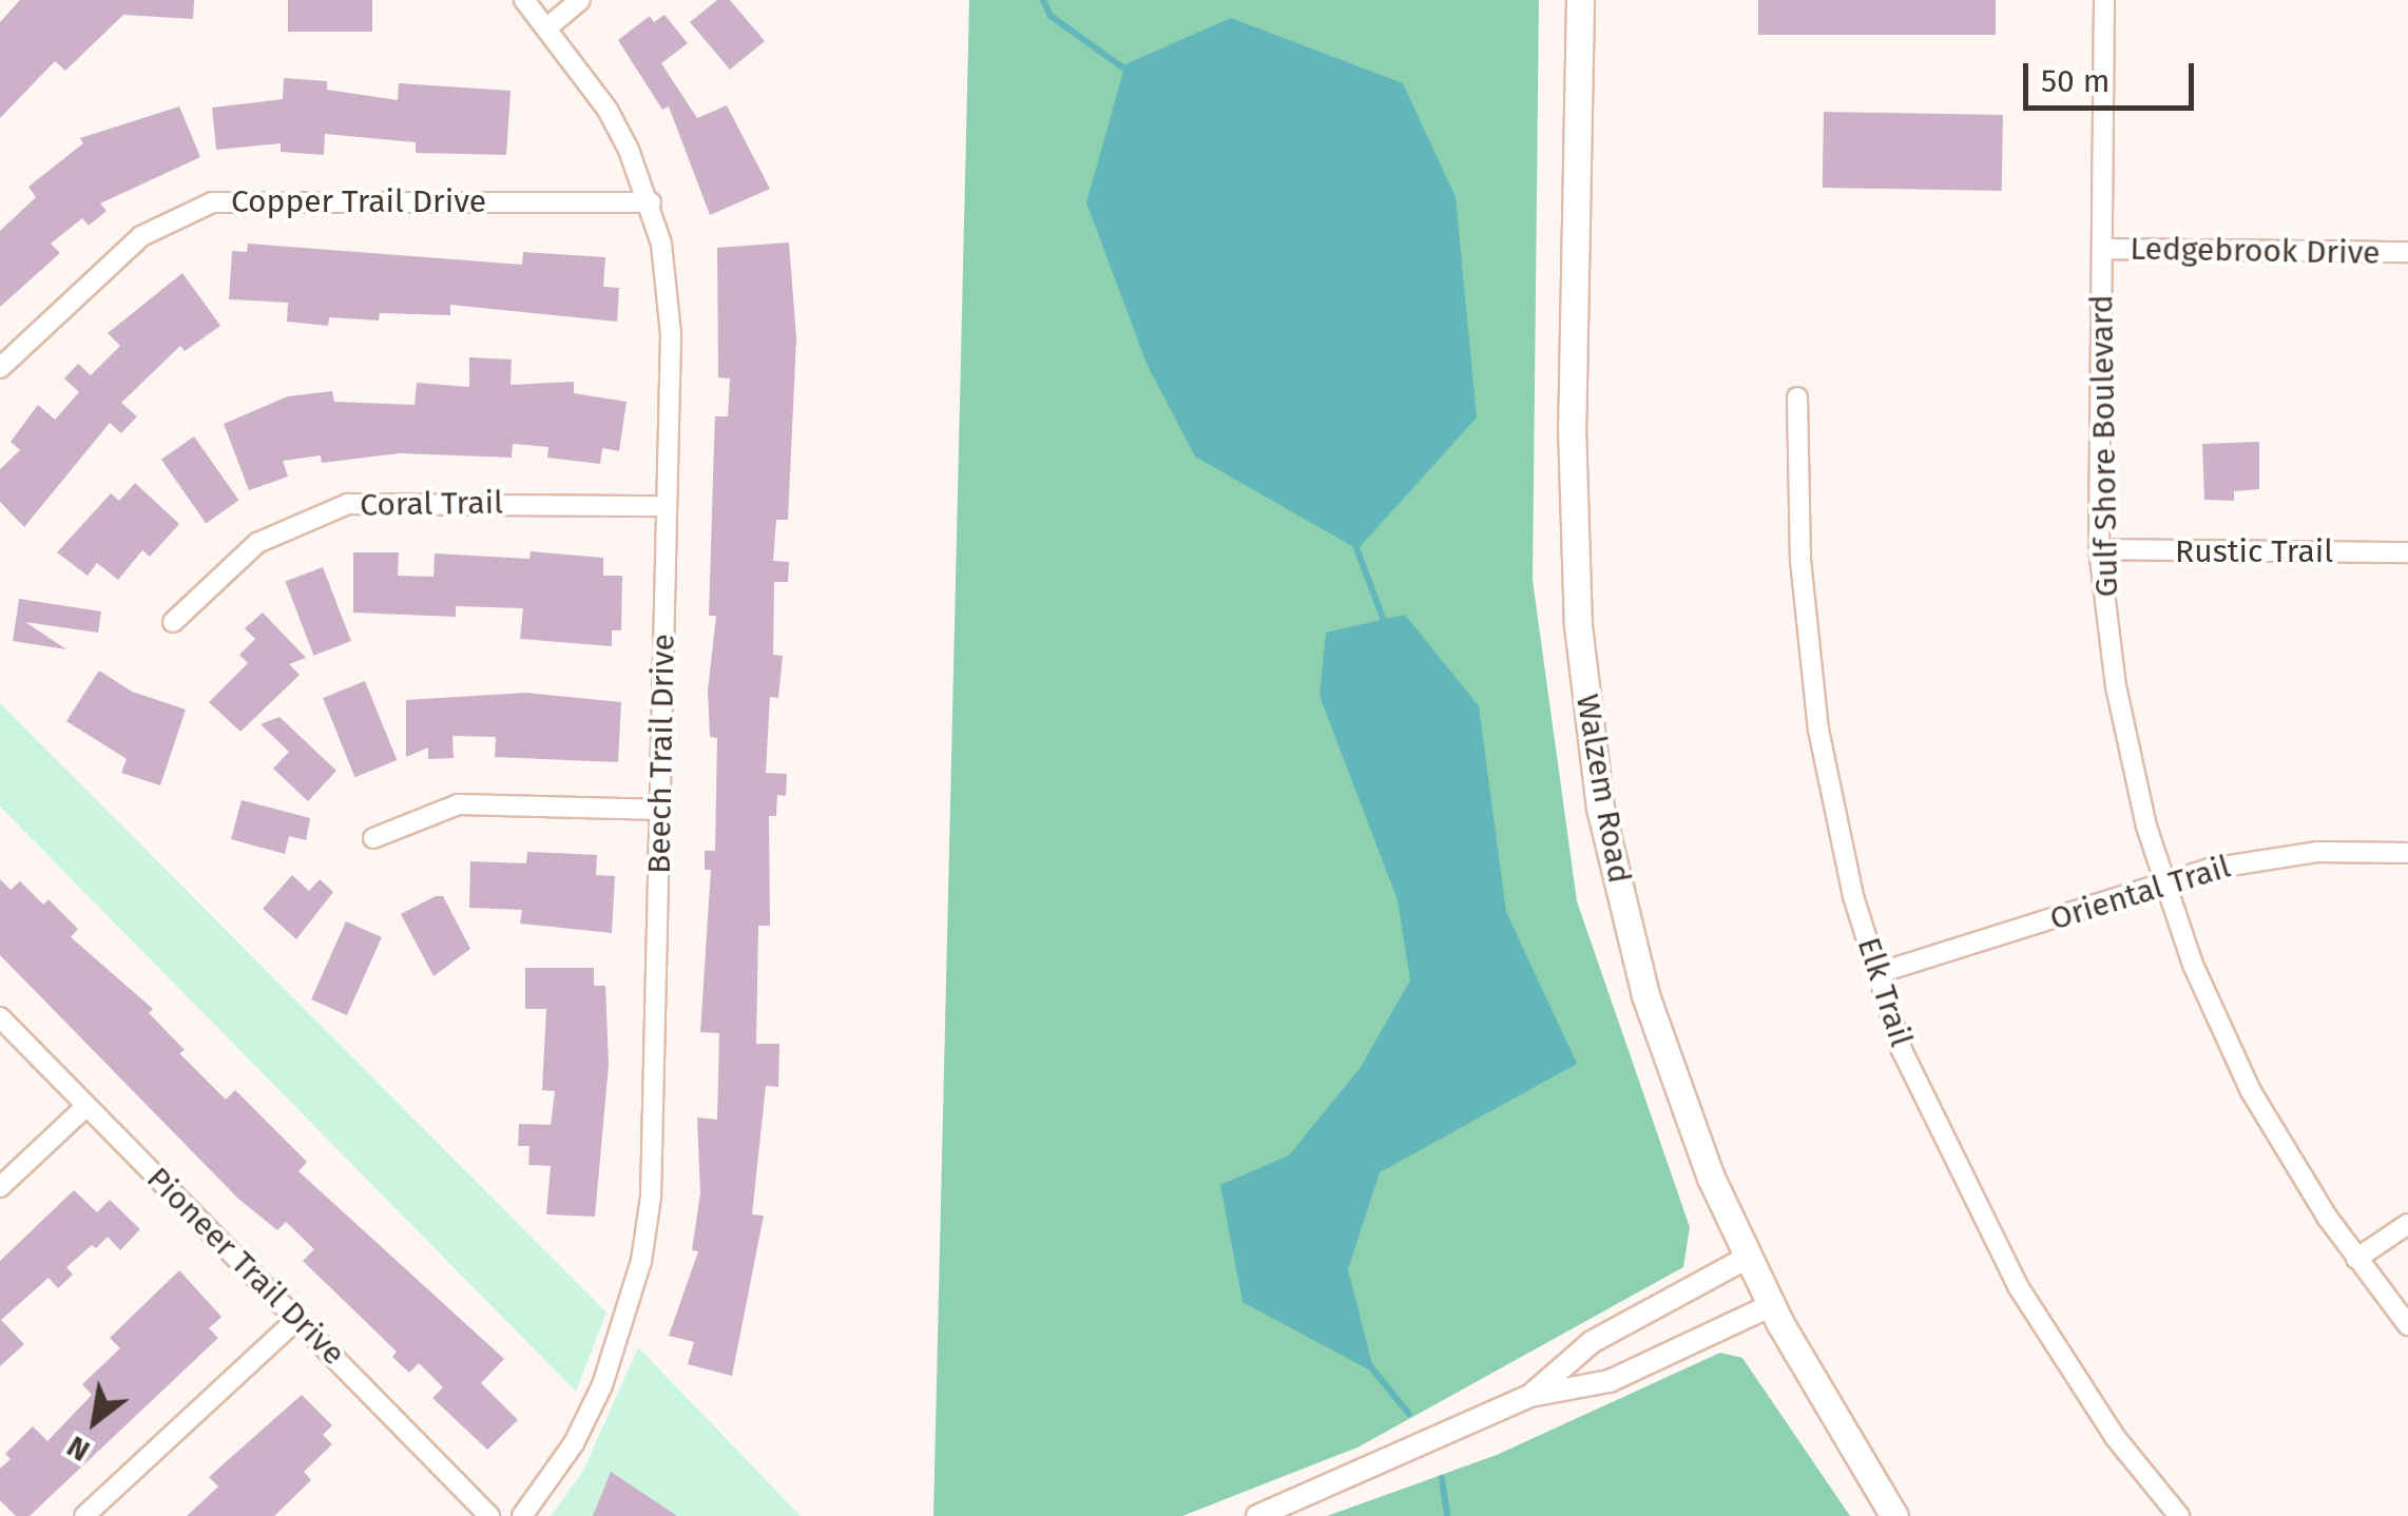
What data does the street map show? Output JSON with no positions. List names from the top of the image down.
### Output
{
  "streets": {
    "main road": ["Walzem Road"],
    "street": [
      "Copper Trail Drive",
      "Ledgebrook Drive",
      "Gulf Shore Boulevard",
      "Coral Trail",
      "Rustic Trail",
      "Beech Trail Drive",
      "Oriental Trail",
      "Elk Trail",
      "Pioneer Trail Drive"
    ]
  },
  "crossings": [
    ["Copper Trail Drive", "Beech Trail Drive"],
    ["Ledgebrook Drive", "Gulf Shore Boulevard"],
    ["Gulf Shore Boulevard", "Rustic Trail"],
    ["Gulf Shore Boulevard", "Oriental Trail"],
    ["Coral Trail", "Beech Trail Drive"],
    ["Oriental Trail", "Elk Trail"]
  ],
  "scale_bar": "50 m",
  "north": "bottom left"
}
